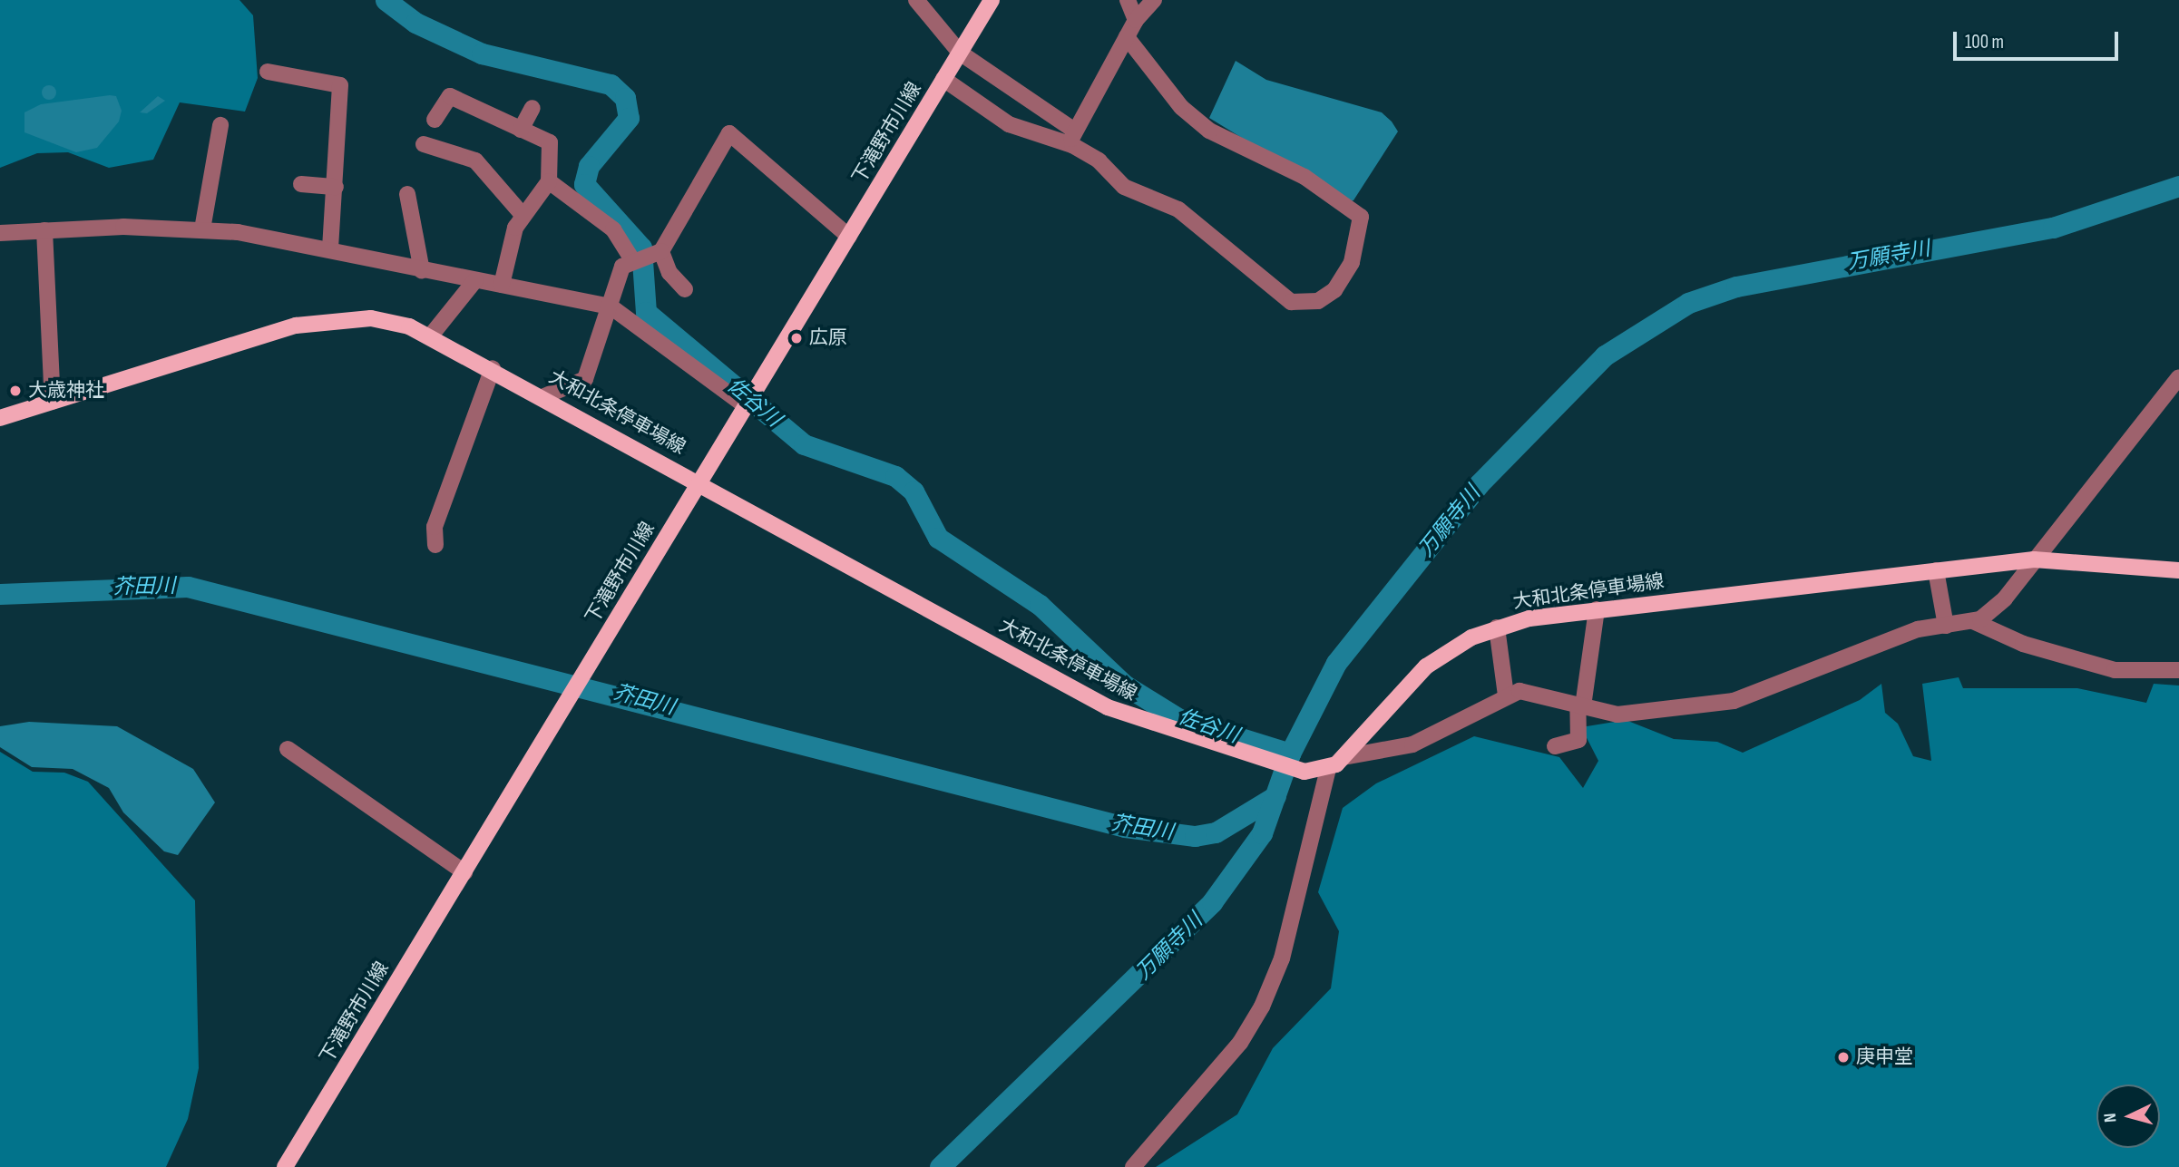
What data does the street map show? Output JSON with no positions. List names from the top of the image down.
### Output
{
  "streets": {
    "main road": ["下滝野市川線", "大和北条停車場線"]
  },
  "crossings": [
    ["下滝野市川線", "大和北条停車場線"]
  ],
  "water": ["万願寺川", "佐谷川", "芥田川"],
  "places": ["広原", "大歳神社", "庚申堂"],
  "scale_bar": "100 m",
  "north": "left"
}
